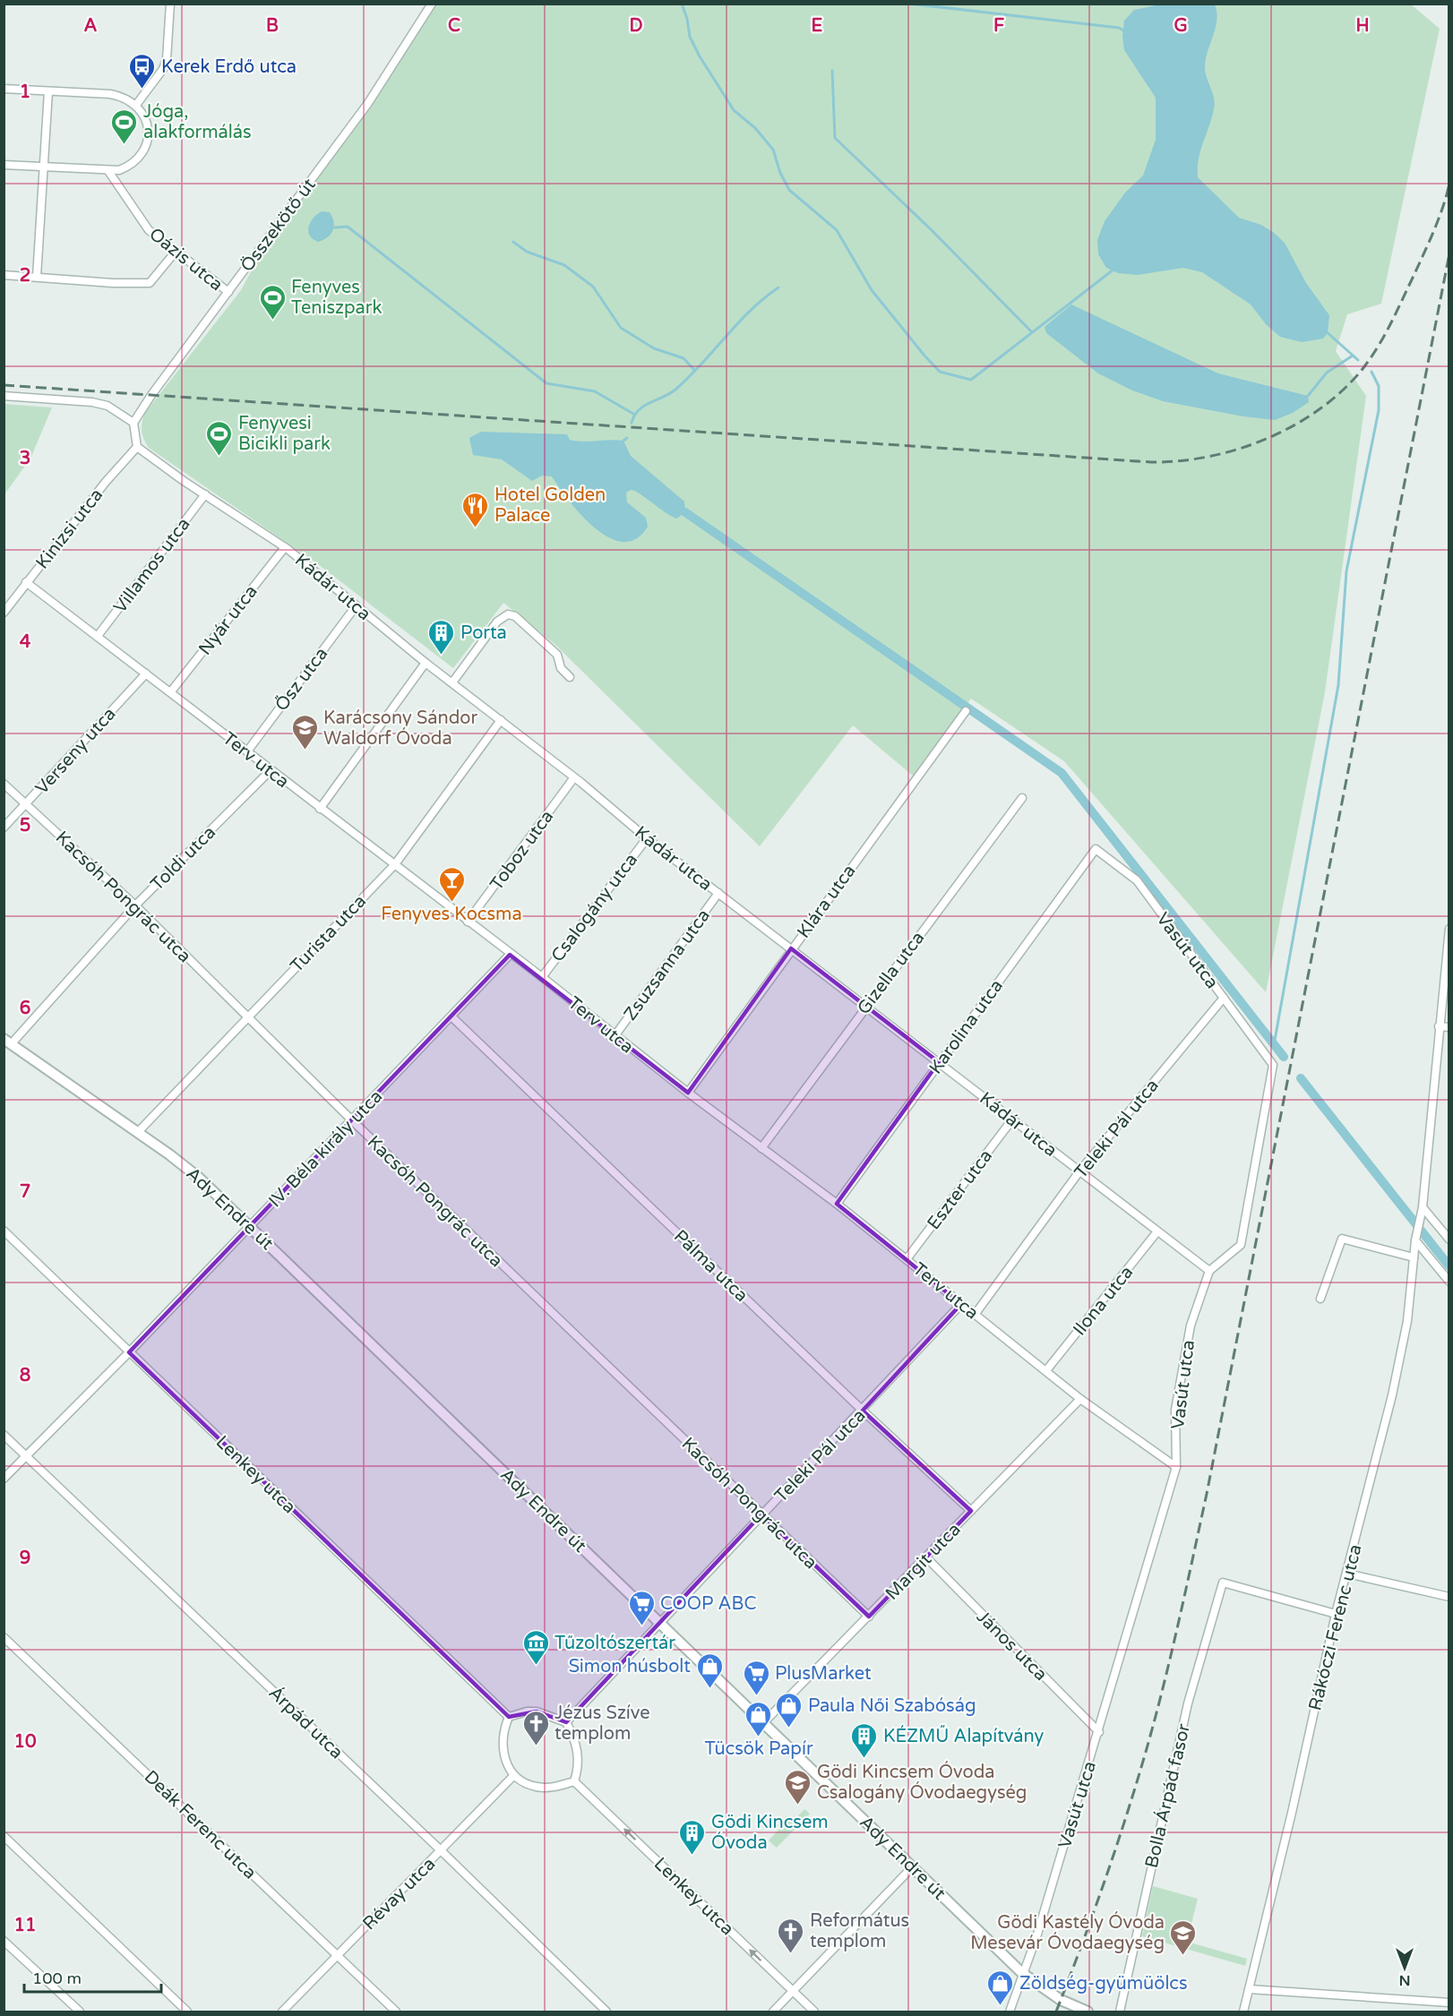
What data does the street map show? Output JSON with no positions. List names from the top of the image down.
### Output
{
  "streets": {
    "street": [
      "Összekötő út",
      "Oázis utca",
      "Kinizsi utca",
      "Villamos utca",
      "Kádár utca",
      "Nyár utca",
      "Ősz utca",
      "Verseny utca",
      "Terv utca",
      "Toboz utca",
      "Toldi utca",
      "Kacsóh Pongrác utca",
      "Klára utca",
      "Csalogány utca",
      "Turista utca",
      "Vasút utca",
      "Zsuzsanna utca",
      "Gizella utca",
      "Karolina utca",
      "Teleki Pál utca",
      "IV. Béla király utca",
      "Eszter utca",
      "Ady Endre út",
      "Pálma utca",
      "Ilona utca",
      "Lenkey utca",
      "Margit utca",
      "Rákóczi Ferenc utca",
      "János utca",
      "Árpád utca",
      "Bolla Árpád fasor",
      "Deák Ferenc utca",
      "Révay utca"
    ]
  },
  "crossings": [
    ["Összekötő út", "Oázis utca"],
    ["Kinizsi utca", "Kádár utca"],
    ["Kinizsi utca", "Terv utca"],
    ["Villamos utca", "Kádár utca"],
    ["Villamos utca", "Terv utca"],
    ["Kádár utca", "Nyár utca"],
    ["Kádár utca", "Ősz utca"],
    ["Kádár utca", "Toboz utca"],
    ["Kádár utca", "Klára utca"],
    ["Kádár utca", "Csalogány utca"],
    ["Kádár utca", "Turista utca"],
    ["Kádár utca", "Vasút utca"],
    ["Kádár utca", "Zsuzsanna utca"],
    ["Kádár utca", "Gizella utca"],
    ["Kádár utca", "Karolina utca"],
    ["Kádár utca", "Teleki Pál utca"],
    ["Kádár utca", "Eszter utca"],
    ["Kádár utca", "Ilona utca"],
    ["Nyár utca", "Terv utca"],
    ["Ősz utca", "Terv utca"],
    ["Verseny utca", "Terv utca"],
    ["Verseny utca", "Kacsóh Pongrác utca"],
    ["Terv utca", "Toboz utca"],
    ["Terv utca", "Toldi utca"],
    ["Terv utca", "Klára utca"],
    ["Terv utca", "Csalogány utca"],
    ["Terv utca", "Turista utca"],
    ["Terv utca", "Vasút utca"],
    ["Terv utca", "Zsuzsanna utca"],
    ["Terv utca", "Gizella utca"],
    ["Terv utca", "Karolina utca"],
    ["Terv utca", "Teleki Pál utca"],
    ["Terv utca", "IV. Béla király utca"],
    ["Terv utca", "Eszter utca"],
    ["Terv utca", "Ilona utca"],
    ["Terv utca", "Margit utca"],
    ["Toldi utca", "Kacsóh Pongrác utca"],
    ["Toldi utca", "Ady Endre út"],
    ["Kacsóh Pongrác utca", "Turista utca"],
    ["Kacsóh Pongrác utca", "Teleki Pál utca"],
    ["Kacsóh Pongrác utca", "IV. Béla király utca"],
    ["Kacsóh Pongrác utca", "Margit utca"],
    ["Turista utca", "Ady Endre út"],
    ["Vasút utca", "Karolina utca"],
    ["Vasút utca", "Teleki Pál utca"],
    ["Vasút utca", "Ady Endre út"],
    ["Vasút utca", "János utca"],
    ["Teleki Pál utca", "Ady Endre út"],
    ["Teleki Pál utca", "Pálma utca"],
    ["Teleki Pál utca", "Lenkey utca"],
    ["Teleki Pál utca", "Révay utca"],
    ["IV. Béla király utca", "Ady Endre út"],
    ["IV. Béla király utca", "Pálma utca"],
    ["IV. Béla király utca", "Lenkey utca"],
    ["IV. Béla király utca", "Árpád utca"],
    ["Ady Endre út", "Margit utca"],
    ["Pálma utca", "Margit utca"],
    ["Lenkey utca", "Révay utca"],
    ["Margit utca", "János utca"],
    ["Rákóczi Ferenc utca", "Bolla Árpád fasor"],
    ["Árpád utca", "Révay utca"],
    ["Deák Ferenc utca", "Révay utca"]
  ],
  "places": {
    "bus stop": ["Kerek Erdő utca"],
    "sports": ["Jóga, alakformálás", "Fenyves Teniszpark", "Fenyvesi Bicikli park"],
    "restaurant": ["Hotel Golden Palace"],
    "building": ["Porta", "KÉZMŰ Alapítvány", "Gödi Kincsem Óvoda"],
    "school or university": ["Karácsony Sándor Waldorf Óvoda", "Gödi Kincsem Óvoda Csalogány Óvodaegység", "Gödi Kastély Óvoda Mesevár Óvodaegység"],
    "bar": ["Fenyves Kocsma"],
    "supermarket": ["COOP ABC", "PlusMarket"],
    "museum": ["Tűzoltószertár"],
    "shop": [
      "Simon húsbolt",
      "Paula Női Szabóság",
      "Tücsök Papír",
      "Zöldség-gyümüölcs"
    ],
    "church": ["Jézus Szíve templom", "Református templom"]
  },
  "scale_bar": "100 m",
  "north": "bottom",
  "grid": {
    "columns": [
      "A",
      "B",
      "C",
      "D",
      "E",
      "F",
      "G",
      "H"
    ],
    "rows": [
      "1",
      "2",
      "3",
      "4",
      "5",
      "6",
      "7",
      "8",
      "9",
      "10",
      "11"
    ]
  }
}
